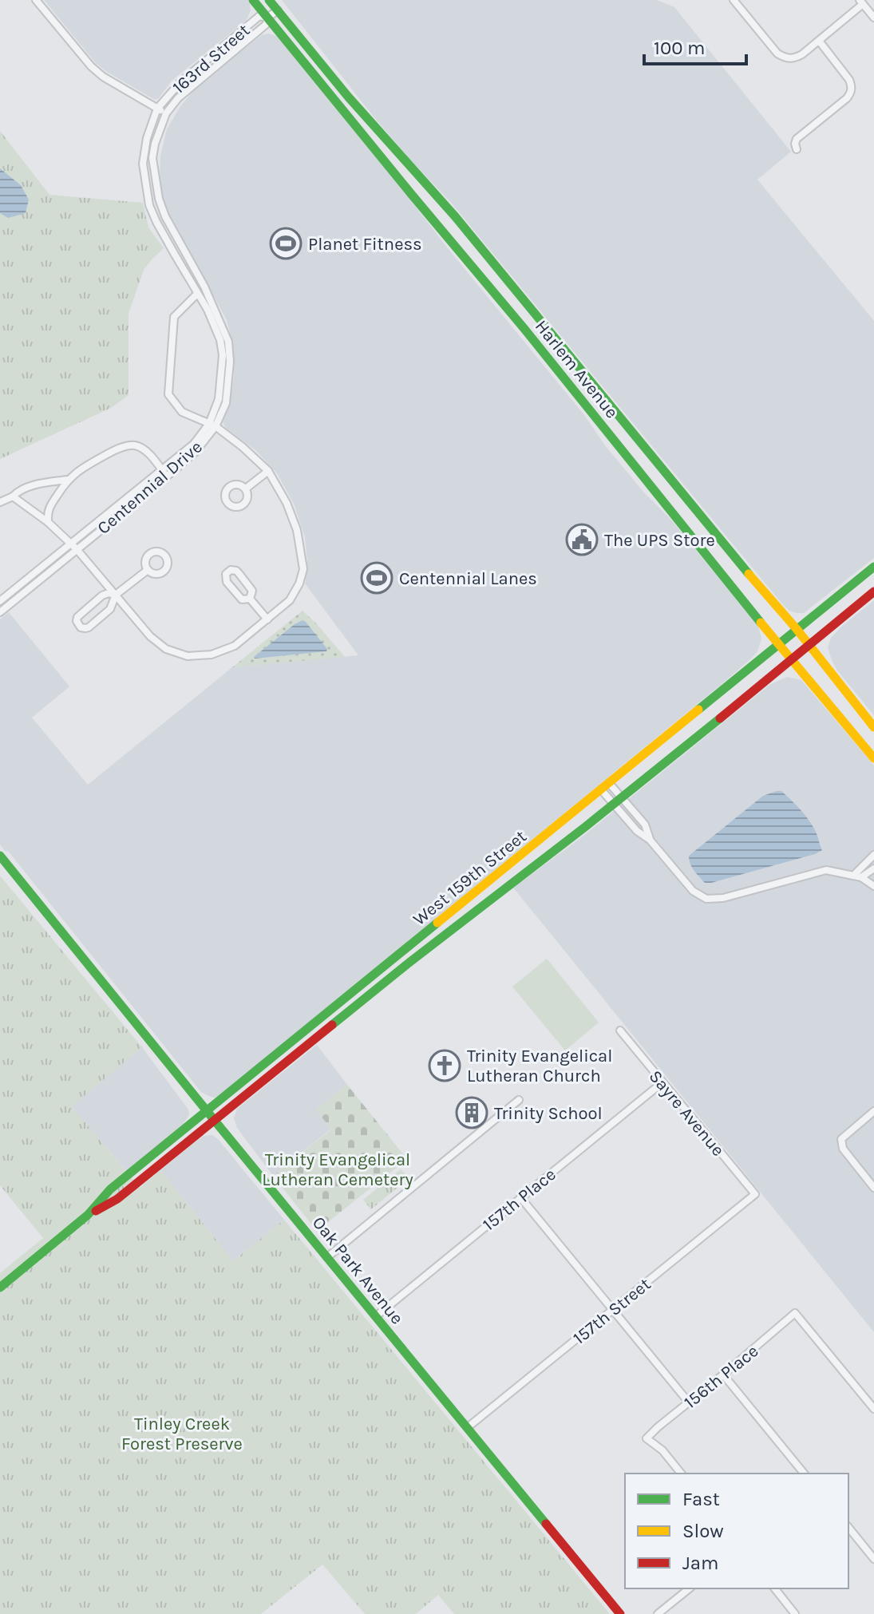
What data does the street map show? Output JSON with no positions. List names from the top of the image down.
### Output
{
  "streets": {
    "main road": ["Harlem Avenue", "West 159th Street", "Oak Park Avenue"],
    "street": [
      "163rd Street",
      "Centennial Drive",
      "Sayre Avenue",
      "157th Place",
      "157th Street",
      "156th Place"
    ]
  },
  "crossings": [
    ["163rd Street", "Harlem Avenue"],
    ["163rd Street", "Centennial Drive"],
    ["Harlem Avenue", "West 159th Street"],
    ["West 159th Street", "Oak Park Avenue"],
    ["Sayre Avenue", "157th Place"],
    ["Sayre Avenue", "157th Street"],
    ["157th Place", "Oak Park Avenue"],
    ["Oak Park Avenue", "157th Street"]
  ],
  "parks": ["Trinity Evangelical Lutheran Cemetery", "Tinley Creek Forest Preserve"],
  "places": {
    "sports": ["Planet Fitness", "Centennial Lanes"],
    "public building": ["The UPS Store"],
    "church": ["Trinity Evangelical Lutheran Church"],
    "building": ["Trinity School"]
  },
  "legend": ["Fast", "Slow", "Jam"],
  "scale_bar": "100 m"
}
